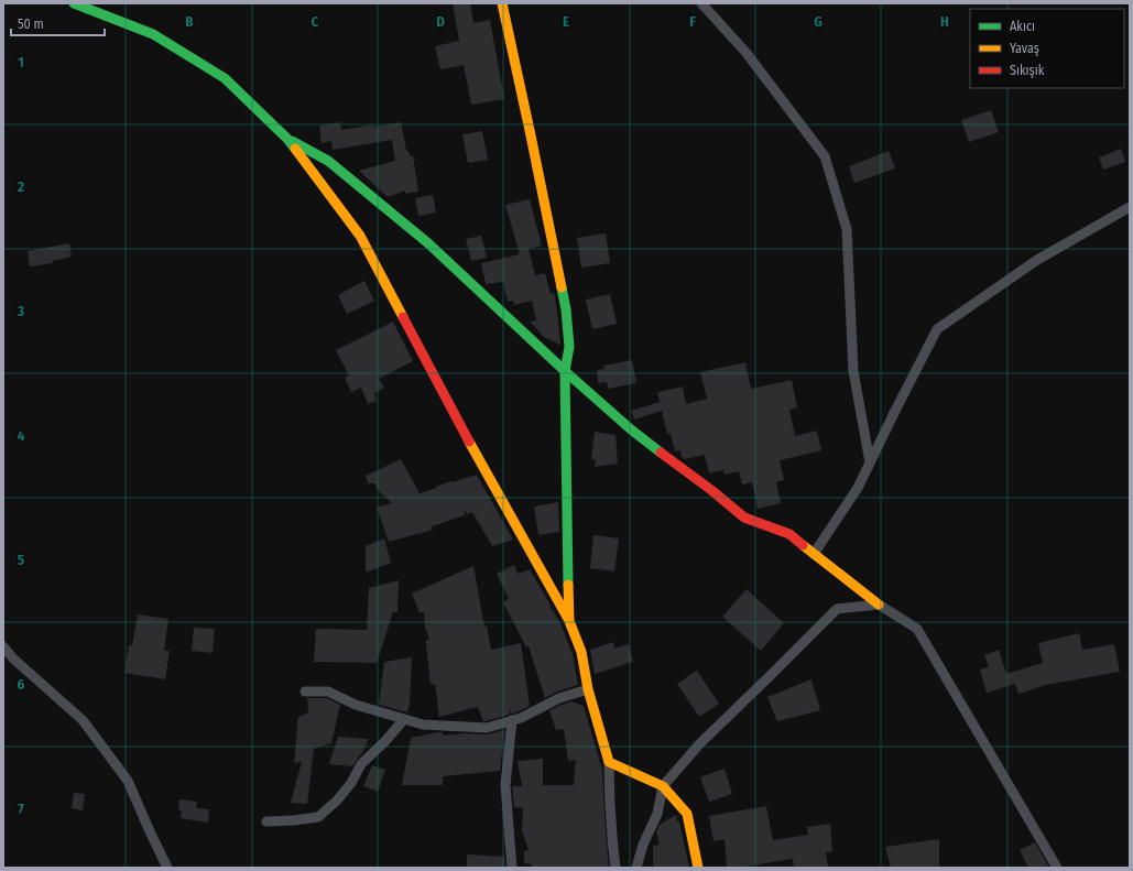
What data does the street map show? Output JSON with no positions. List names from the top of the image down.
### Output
{
  "legend": ["Akıcı", "Yavaş", "Sıkışık"],
  "scale_bar": "50 m",
  "grid": {
    "columns": [
      "B",
      "C",
      "D",
      "E",
      "F",
      "G",
      "H"
    ],
    "rows": [
      "1",
      "2",
      "3",
      "4",
      "5",
      "6",
      "7"
    ]
  }
}
